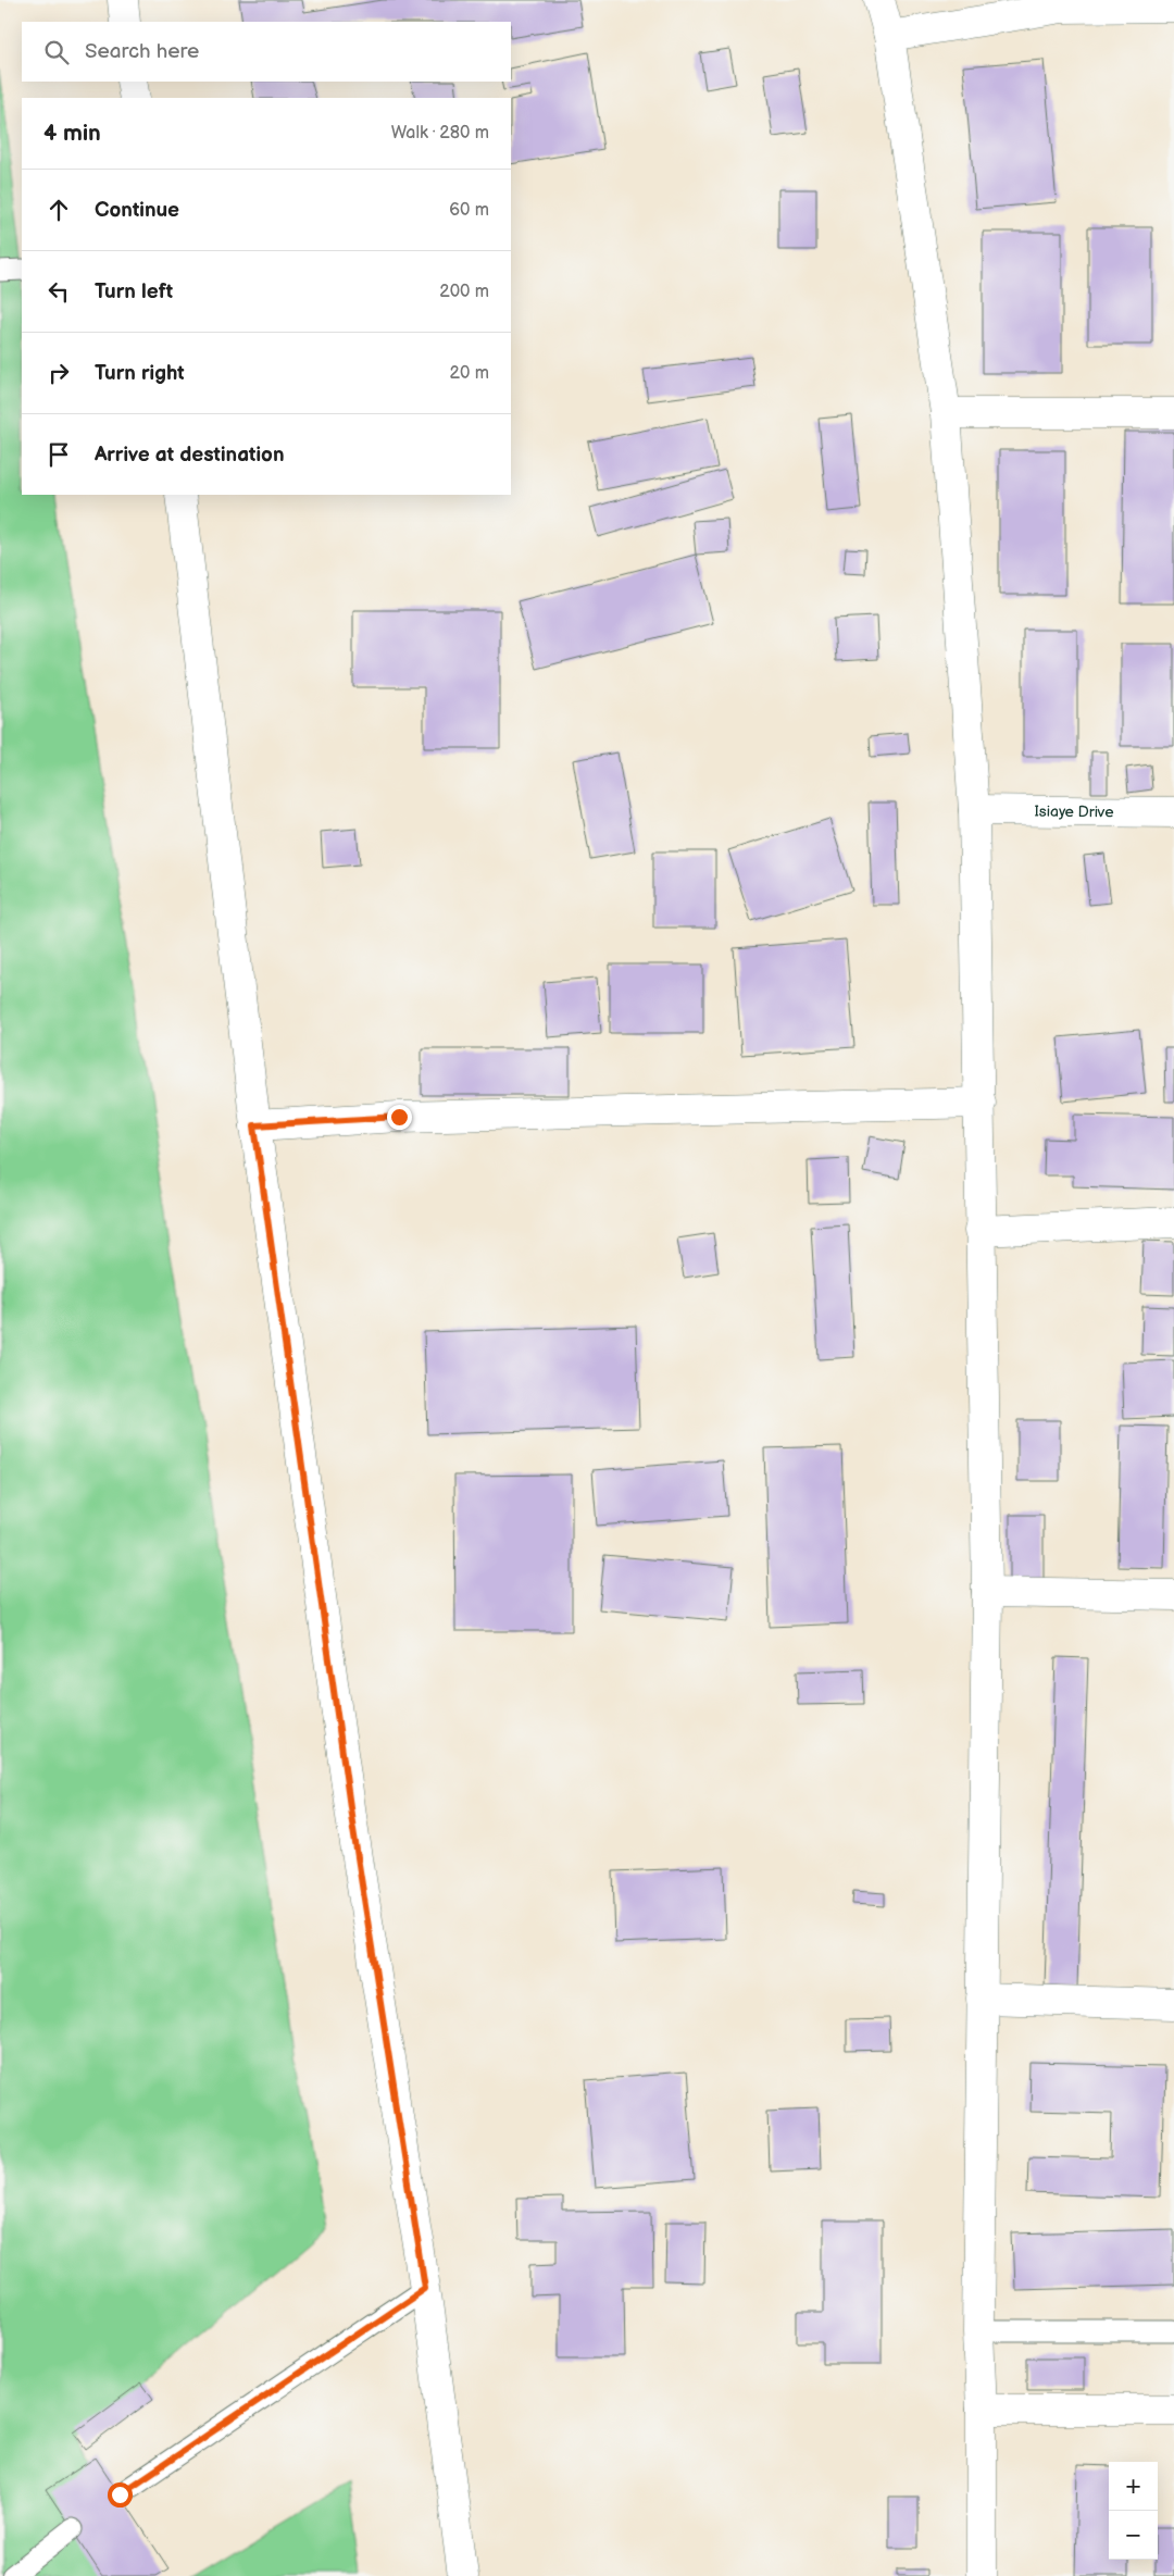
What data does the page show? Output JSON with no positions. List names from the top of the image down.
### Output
{
  "streets": {
    "street": ["Isiaye Drive"]
  },
  "page": {
    "search": "Search here",
    "heading": ["4 min", "Walk · 280 m"],
    "list": [
      ["Continue", "60 m"],
      ["Turn left", "200 m"],
      ["Turn right", "20 m"],
      "Arrive at destination"
    ],
    "map_buttons": ["+", "−"]
  }
}
